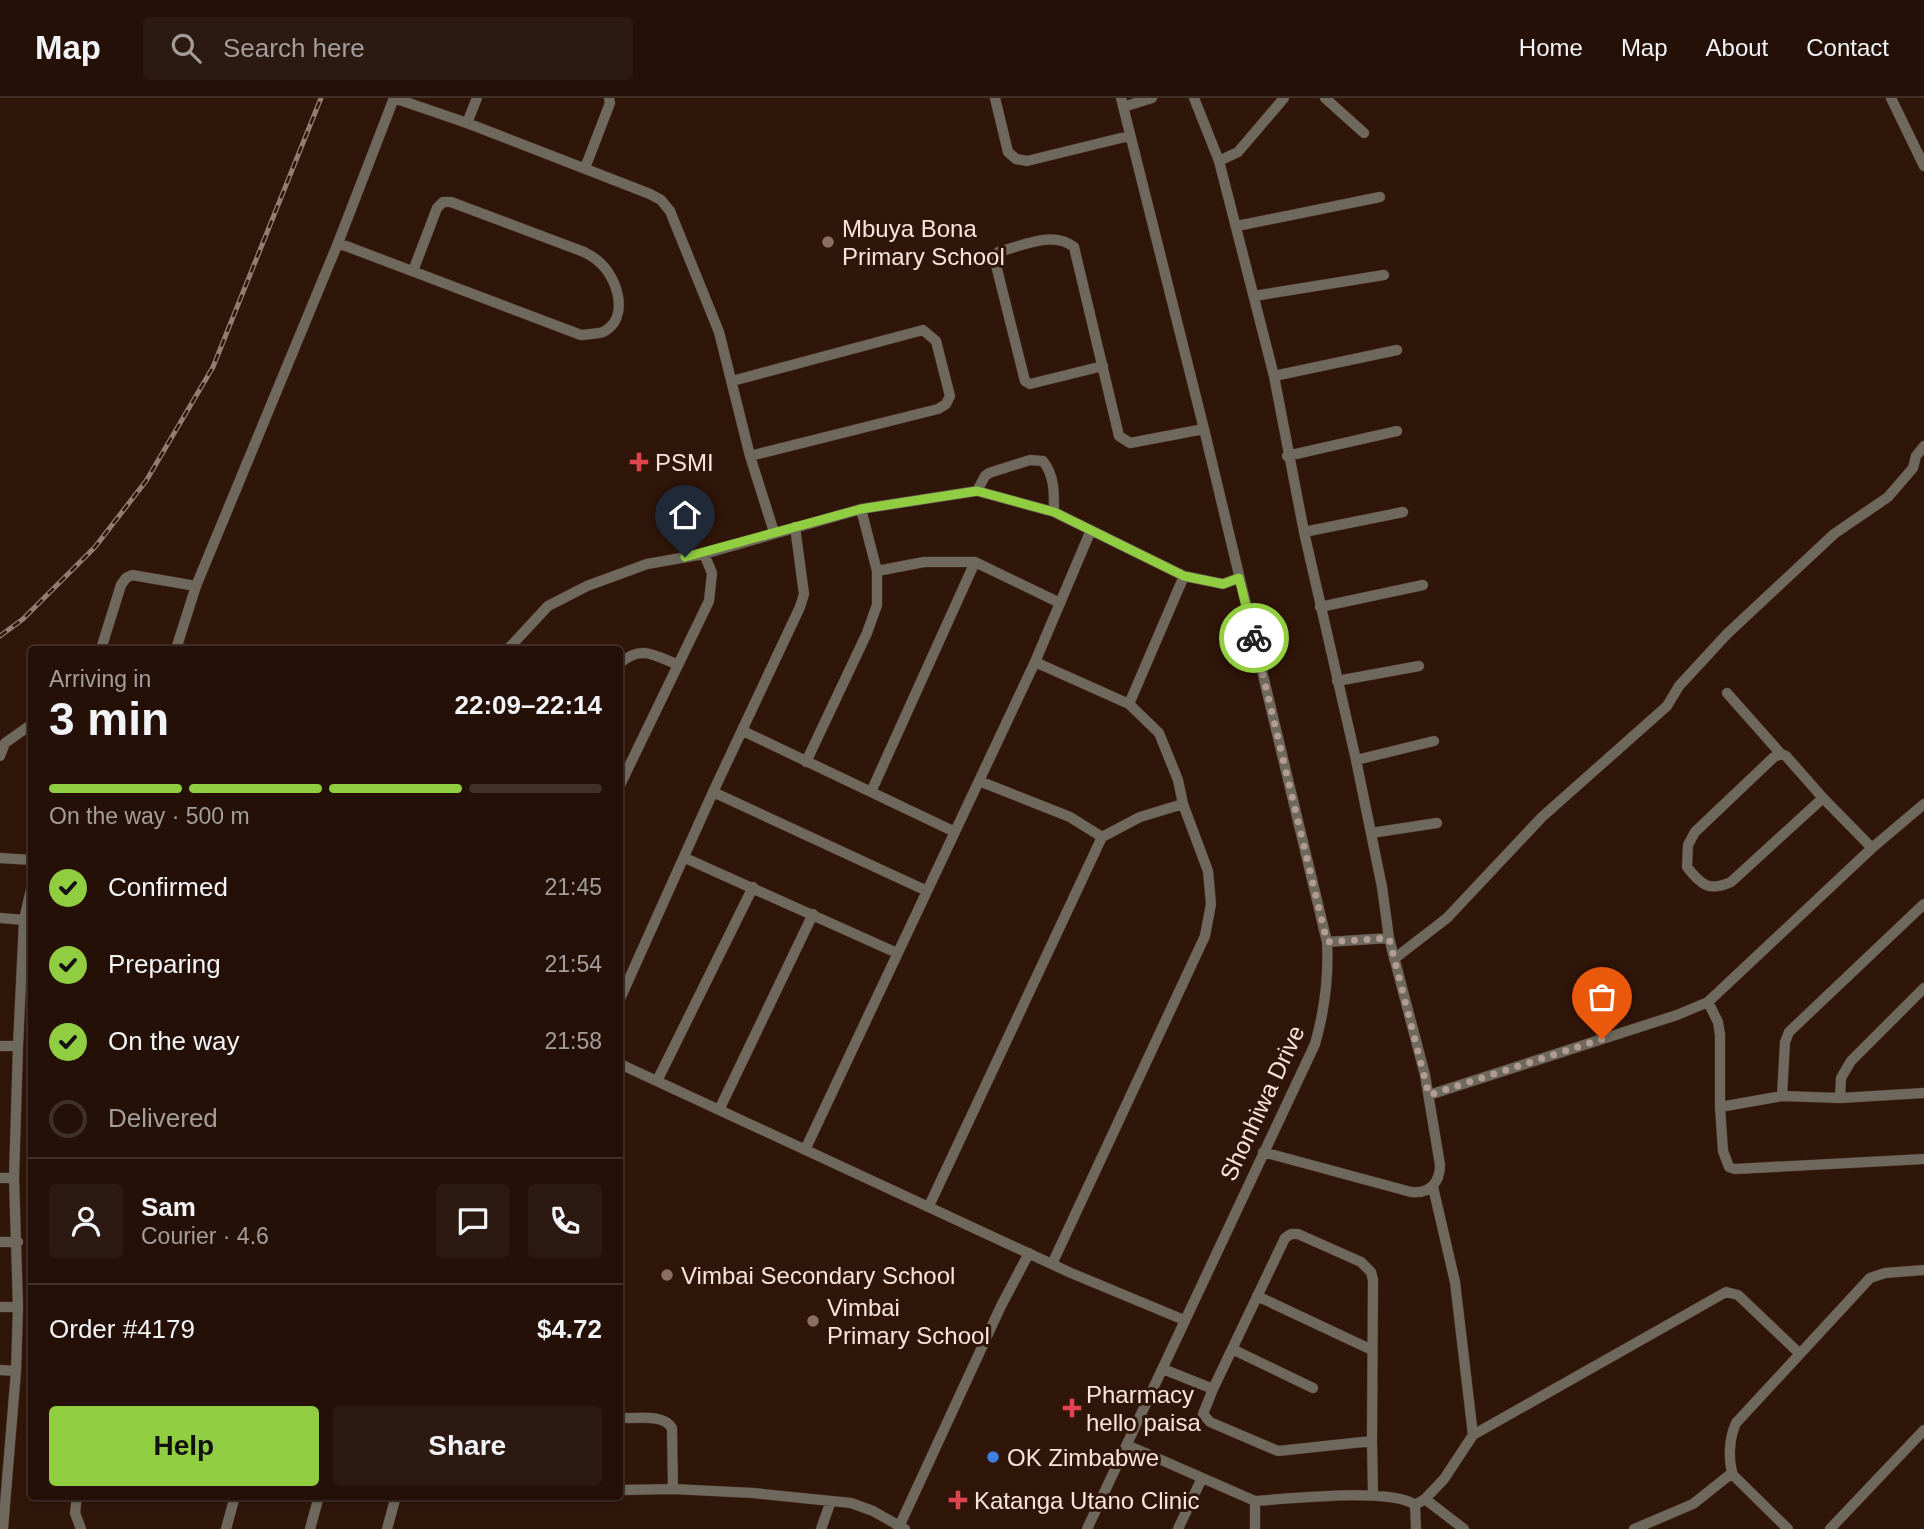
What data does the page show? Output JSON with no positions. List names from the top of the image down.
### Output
{
  "streets": {
    "street": ["Shonhiwa Drive"]
  },
  "places": {
    "other": [
      "Mbuya Bona Primary School",
      "Vimbai Secondary School",
      "Vimbai Primary School",
      "OK Zimbabwe"
    ],
    "health": ["PSMI", "Pharmacy hello paisa", "Katanga Utano Clinic"]
  },
  "page": {
    "header": "Map",
    "search": "Search here",
    "nav": [
      "Home",
      "Map",
      "About",
      "Contact"
    ],
    "heading": ["3 min", "Arriving in", "22:09–22:14"],
    "panel": [
      "Sam",
      "Courier · 4.6",
      "Order #4179",
      "$4.72"
    ],
    "bar": "On the way · 500 m",
    "list": [
      ["Confirmed", "21:45"],
      ["Preparing", "21:54"],
      ["On the way", "21:58"],
      "Delivered"
    ],
    "buttons": ["Help", "Share"]
  }
}
